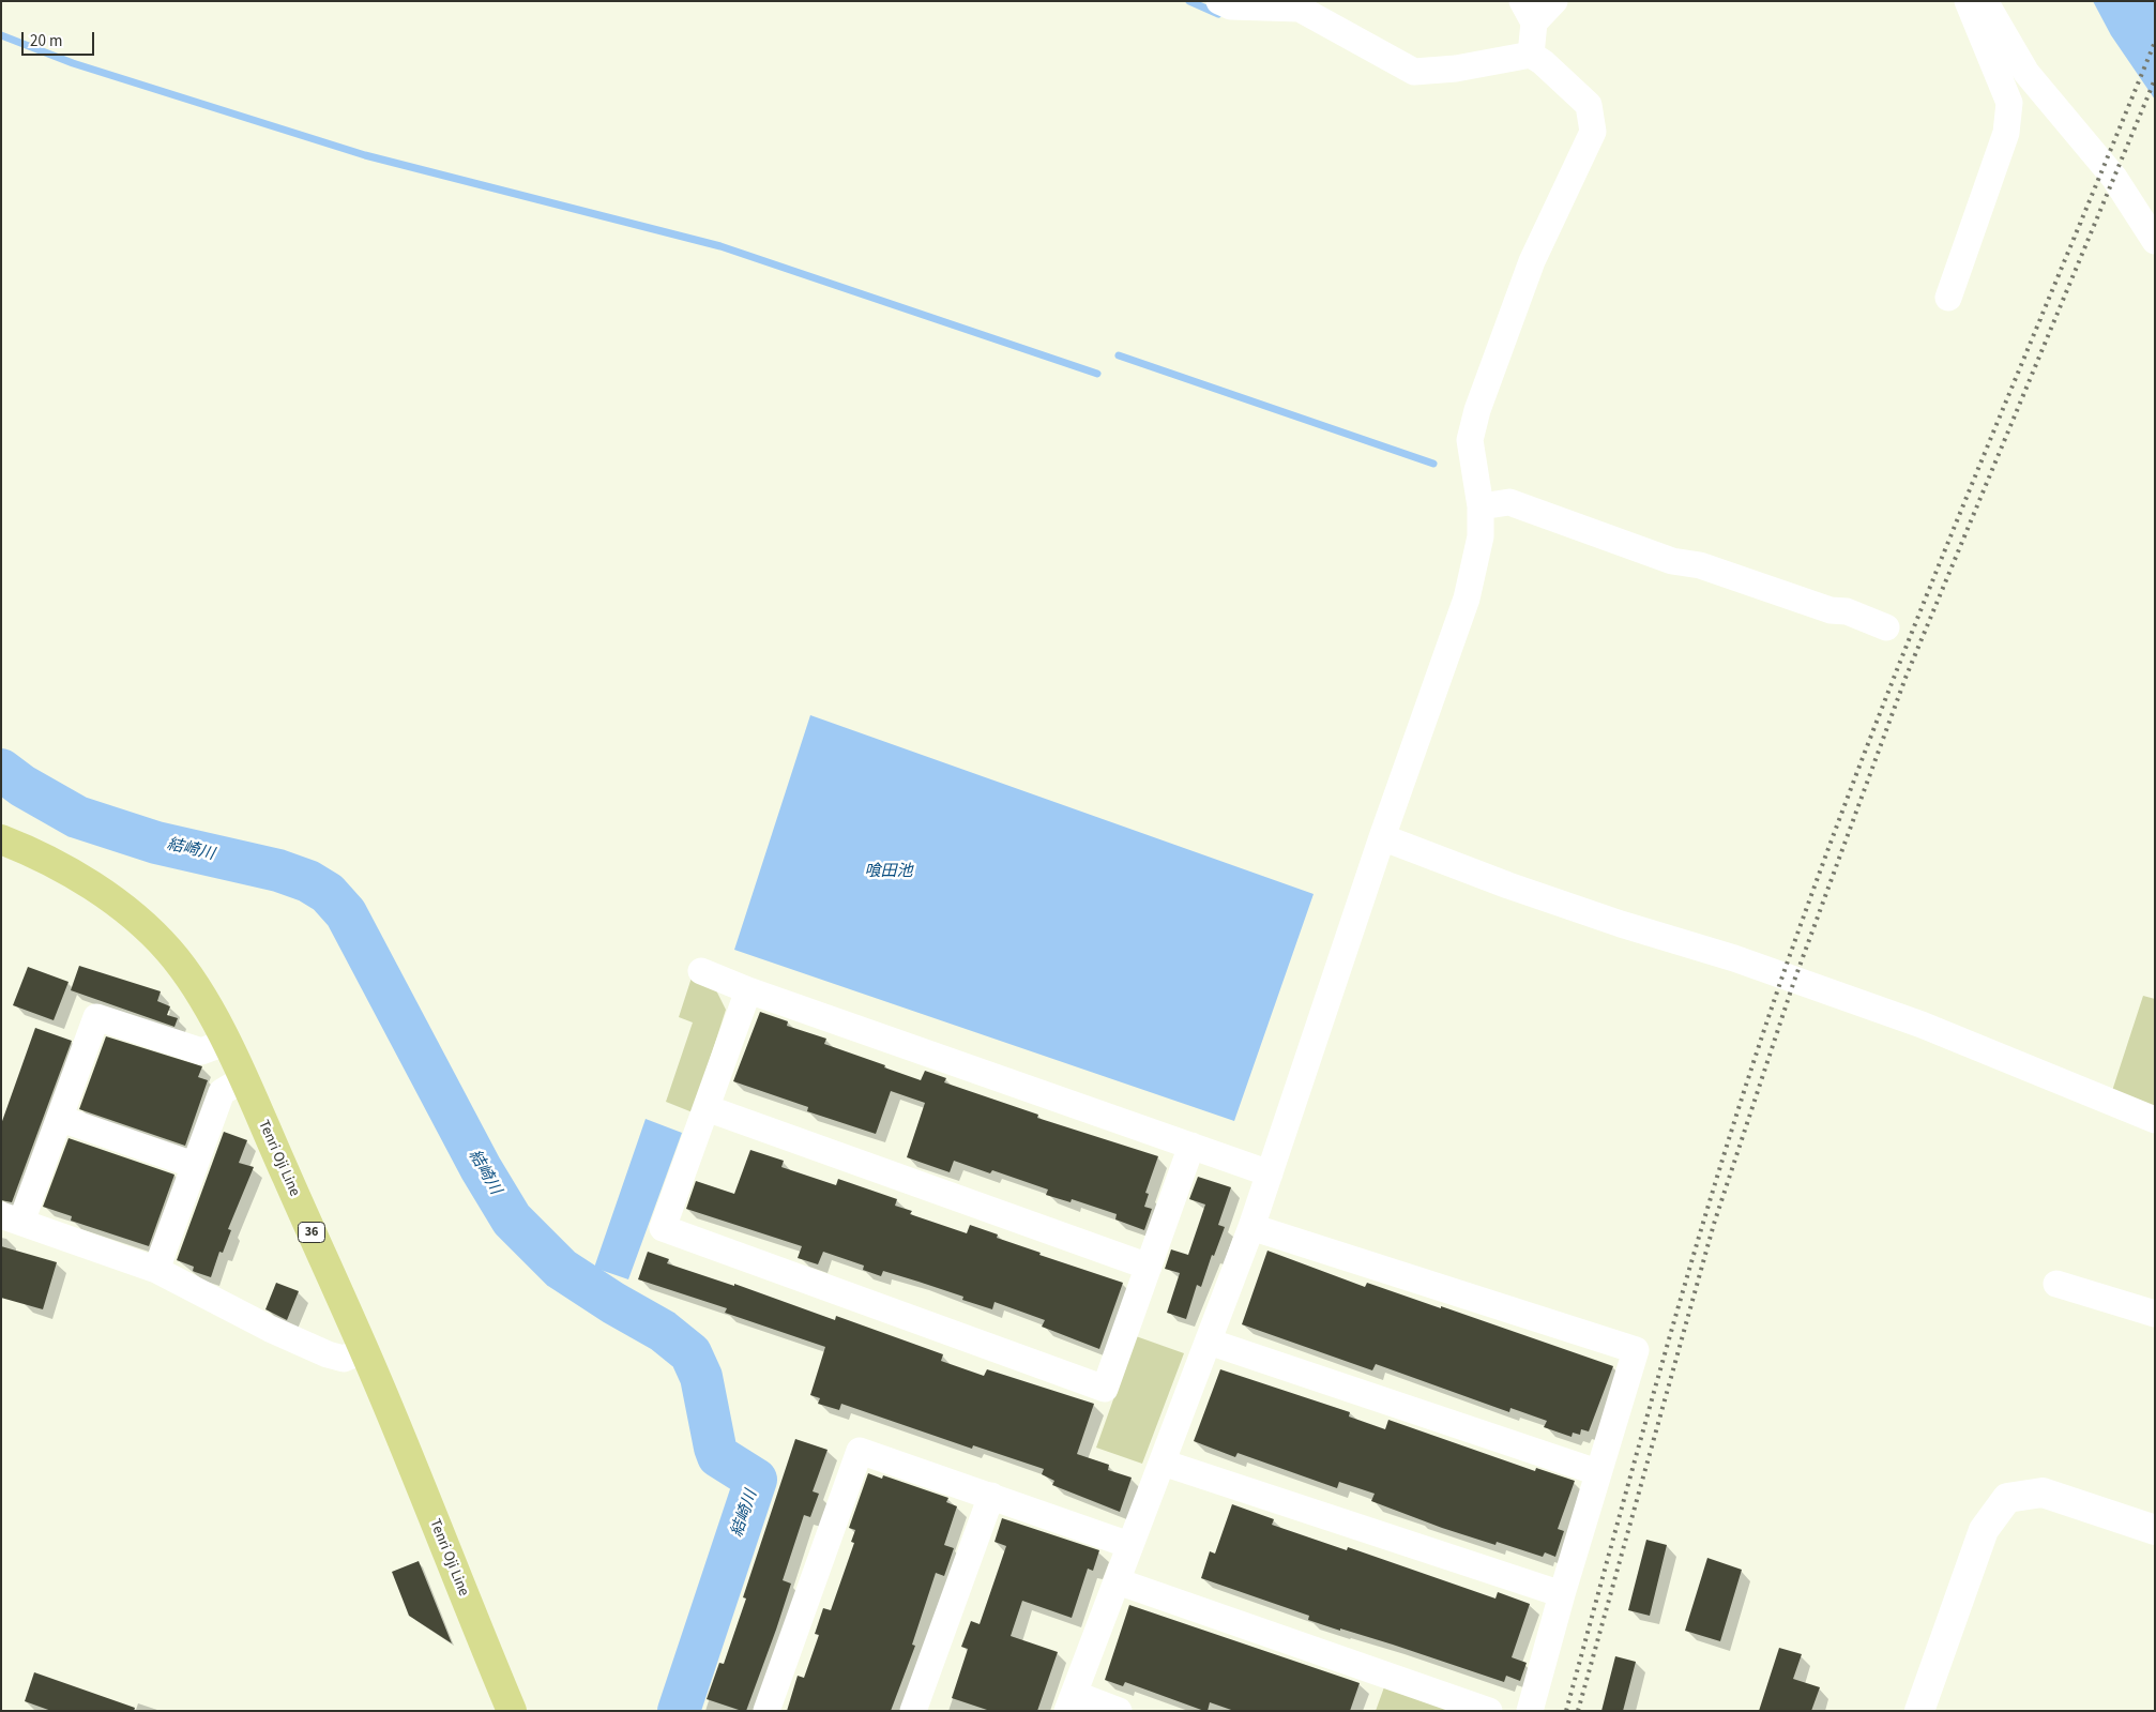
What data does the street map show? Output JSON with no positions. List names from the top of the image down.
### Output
{
  "streets": {
    "main road": ["Tenri Oji Line", "36"]
  },
  "water": ["結崎川", "喰田池"],
  "scale_bar": "20 m"
}
